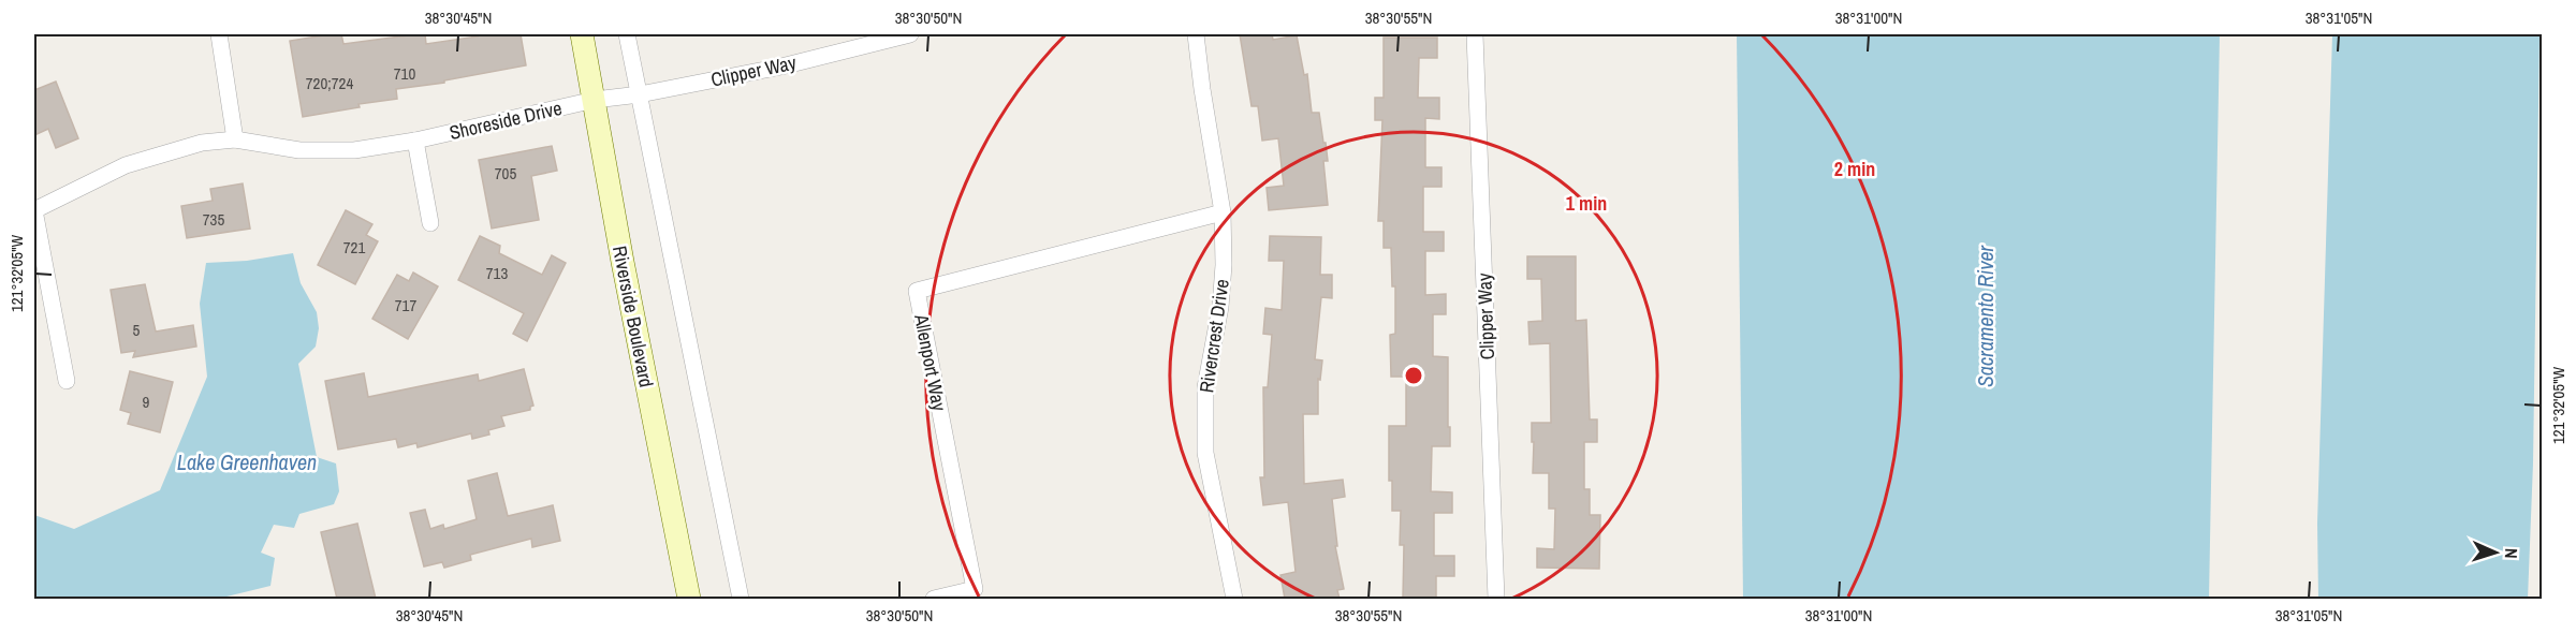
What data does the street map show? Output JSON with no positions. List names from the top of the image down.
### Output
{
  "streets": {
    "main road": ["Riverside Boulevard"],
    "street": [
      "Clipper Way",
      "Shoreside Drive",
      "Rivercrest Drive",
      "Allenport Way"
    ]
  },
  "crossings": [
    ["Clipper Way", "Shoreside Drive"],
    ["Clipper Way", "Riverside Boulevard"],
    ["Shoreside Drive", "Riverside Boulevard"],
    ["Rivercrest Drive", "Allenport Way"]
  ],
  "water": ["Sacramento River", "Lake Greenhaven"],
  "house_numbers": [
    "710",
    "720;724",
    "705",
    "735",
    "721",
    "713",
    "717",
    "5",
    "9"
  ],
  "north": "right",
  "coordinates": [
    "38°30'45\"N",
    "38°30'50\"N",
    "38°30'55\"N",
    "38°31'00\"N",
    "38°31'05\"N",
    "121°32'05\"W"
  ],
  "rings": ["2 min", "1 min"]
}
